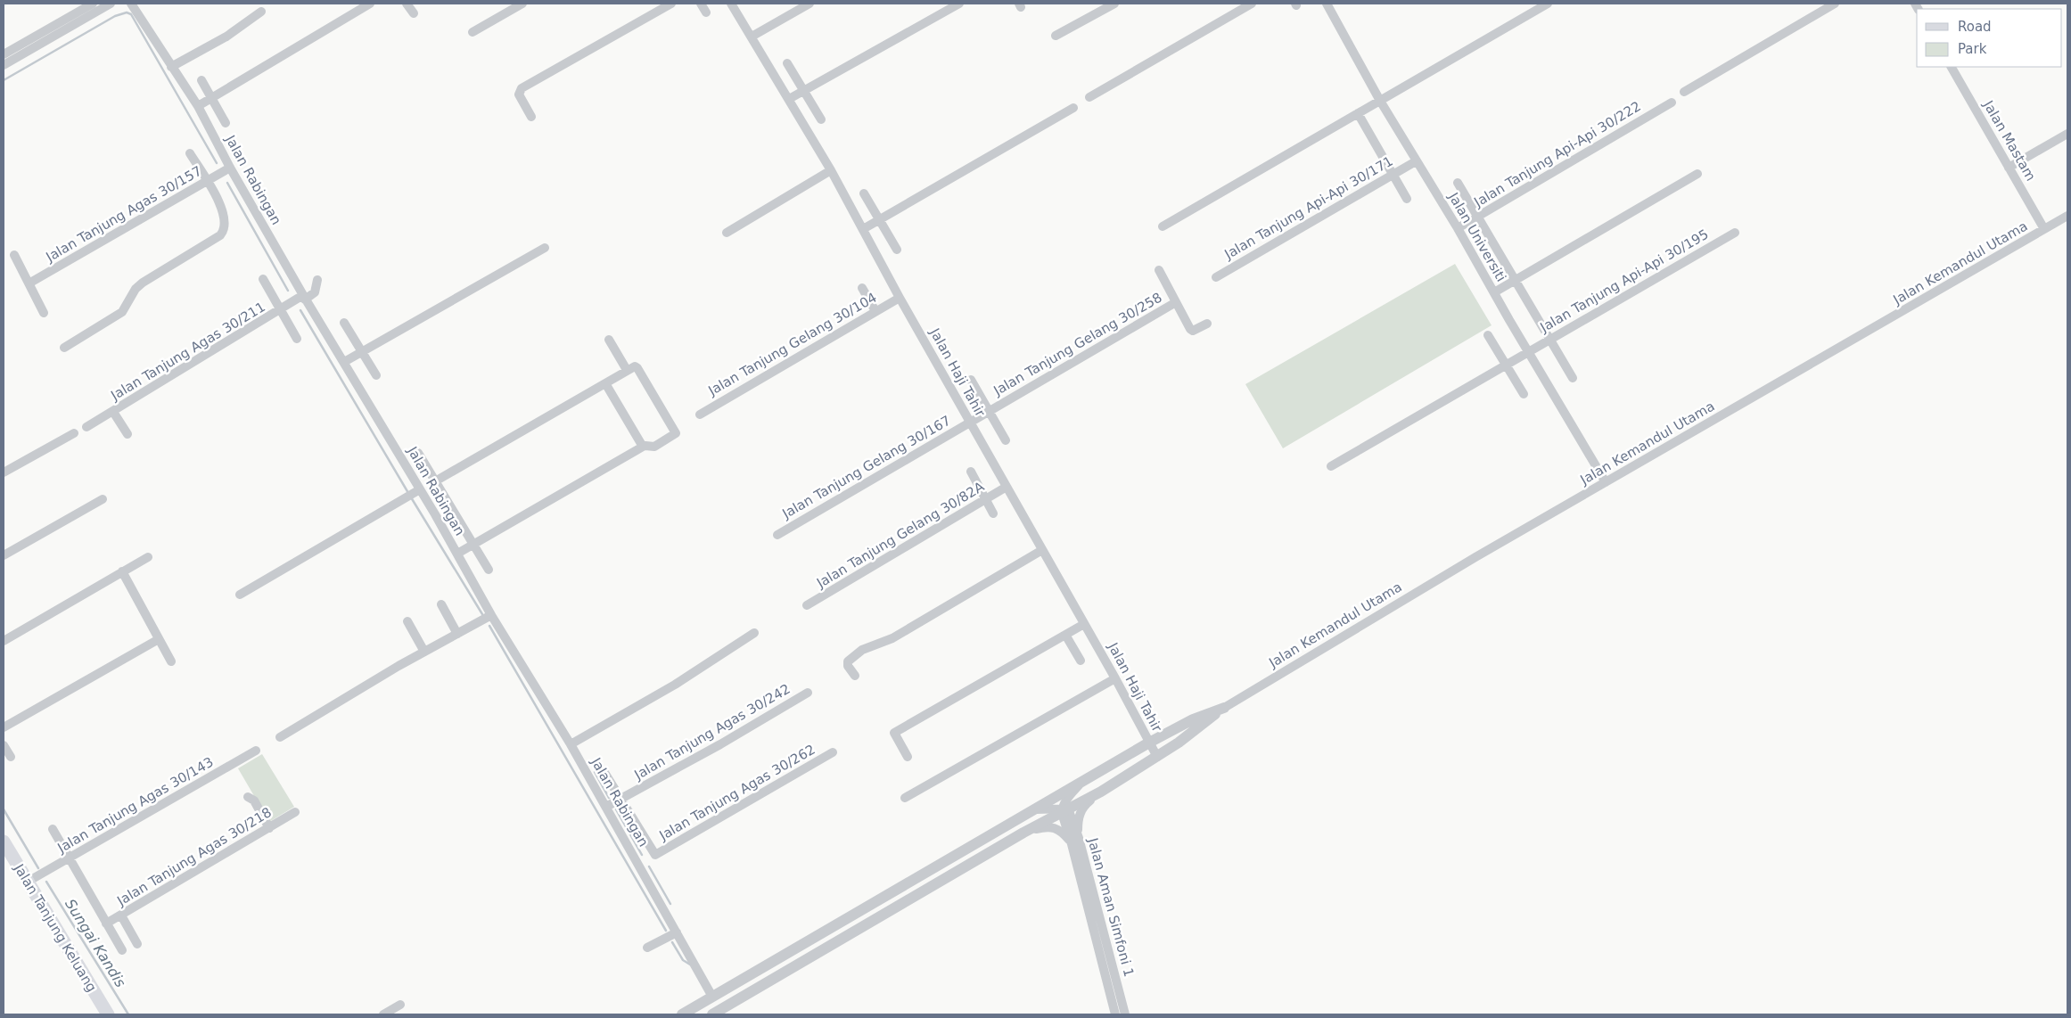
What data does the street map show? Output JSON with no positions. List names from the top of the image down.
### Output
{
  "streets": {
    "main road": ["Jalan Tanjung Keluang"],
    "street": [
      "Jalan Mastam",
      "Jalan Tanjung Api-Api 30/222",
      "Jalan Rabingan",
      "Jalan Tanjung Api-Api 30/171",
      "Jalan Tanjung Agas 30/157",
      "Jalan Universiti",
      "Jalan Kemandul Utama",
      "Jalan Tanjung Api-Api 30/195",
      "Jalan Tanjung Gelang 30/104",
      "Jalan Tanjung Gelang 30/258",
      "Jalan Tanjung Agas 30/211",
      "Jalan Haji Tahir",
      "Jalan Tanjung Gelang 30/167",
      "Jalan Tanjung Gelang 30/82A",
      "Jalan Tanjung Agas 30/242",
      "Jalan Tanjung Agas 30/262",
      "Jalan Tanjung Agas 30/143",
      "Jalan Tanjung Agas 30/218",
      "Jalan Aman Simfoni 1"
    ]
  },
  "crossings": [
    ["Jalan Mastam", "Jalan Kemandul Utama"],
    ["Jalan Tanjung Api-Api 30/222", "Jalan Universiti"],
    ["Jalan Rabingan", "Jalan Tanjung Agas 30/157"],
    ["Jalan Rabingan", "Jalan Tanjung Agas 30/211"],
    ["Jalan Rabingan", "Jalan Tanjung Agas 30/242"],
    ["Jalan Tanjung Api-Api 30/171", "Jalan Universiti"],
    ["Jalan Universiti", "Jalan Kemandul Utama"],
    ["Jalan Universiti", "Jalan Tanjung Api-Api 30/195"],
    ["Jalan Tanjung Gelang 30/104", "Jalan Haji Tahir"],
    ["Jalan Tanjung Gelang 30/258", "Jalan Haji Tahir"],
    ["Jalan Tanjung Gelang 30/258", "Jalan Tanjung Gelang 30/167"],
    ["Jalan Haji Tahir", "Jalan Tanjung Gelang 30/167"],
    ["Jalan Haji Tahir", "Jalan Tanjung Gelang 30/82A"],
    ["Jalan Tanjung Agas 30/242", "Jalan Tanjung Agas 30/262"],
    ["Jalan Tanjung Agas 30/143", "Jalan Tanjung Keluang"]
  ],
  "water": ["Sungai Kandis"],
  "legend": ["Road", "Park"]
}
